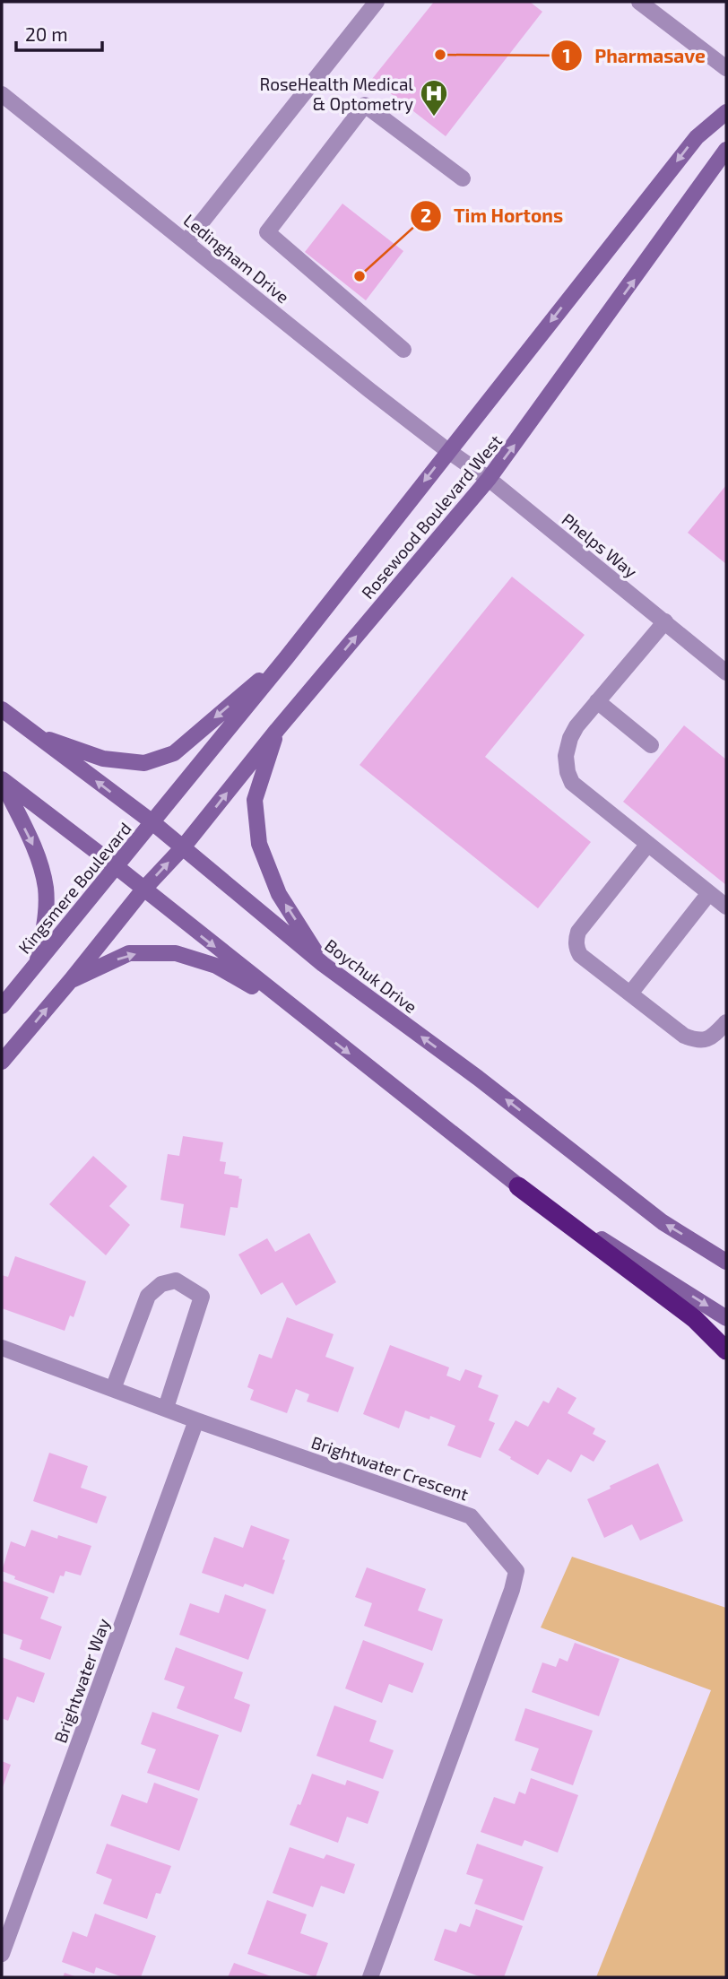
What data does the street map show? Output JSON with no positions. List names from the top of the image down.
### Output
{
  "streets": {
    "main road": ["Rosewood Boulevard West", "Kingsmere Boulevard", "Boychuk Drive"],
    "street": [
      "Ledingham Drive",
      "Phelps Way",
      "Brightwater Crescent",
      "Brightwater Way"
    ]
  },
  "crossings": [
    ["Ledingham Drive", "Rosewood Boulevard West"],
    ["Ledingham Drive", "Phelps Way"],
    ["Rosewood Boulevard West", "Phelps Way"],
    ["Rosewood Boulevard West", "Kingsmere Boulevard"],
    ["Rosewood Boulevard West", "Boychuk Drive"],
    ["Kingsmere Boulevard", "Boychuk Drive"],
    ["Brightwater Crescent", "Brightwater Way"]
  ],
  "places": {
    "other": ["Pharmasave", "Tim Hortons"],
    "hospital": ["RoseHealth Medical & Optometry"]
  },
  "scale_bar": "20 m"
}
